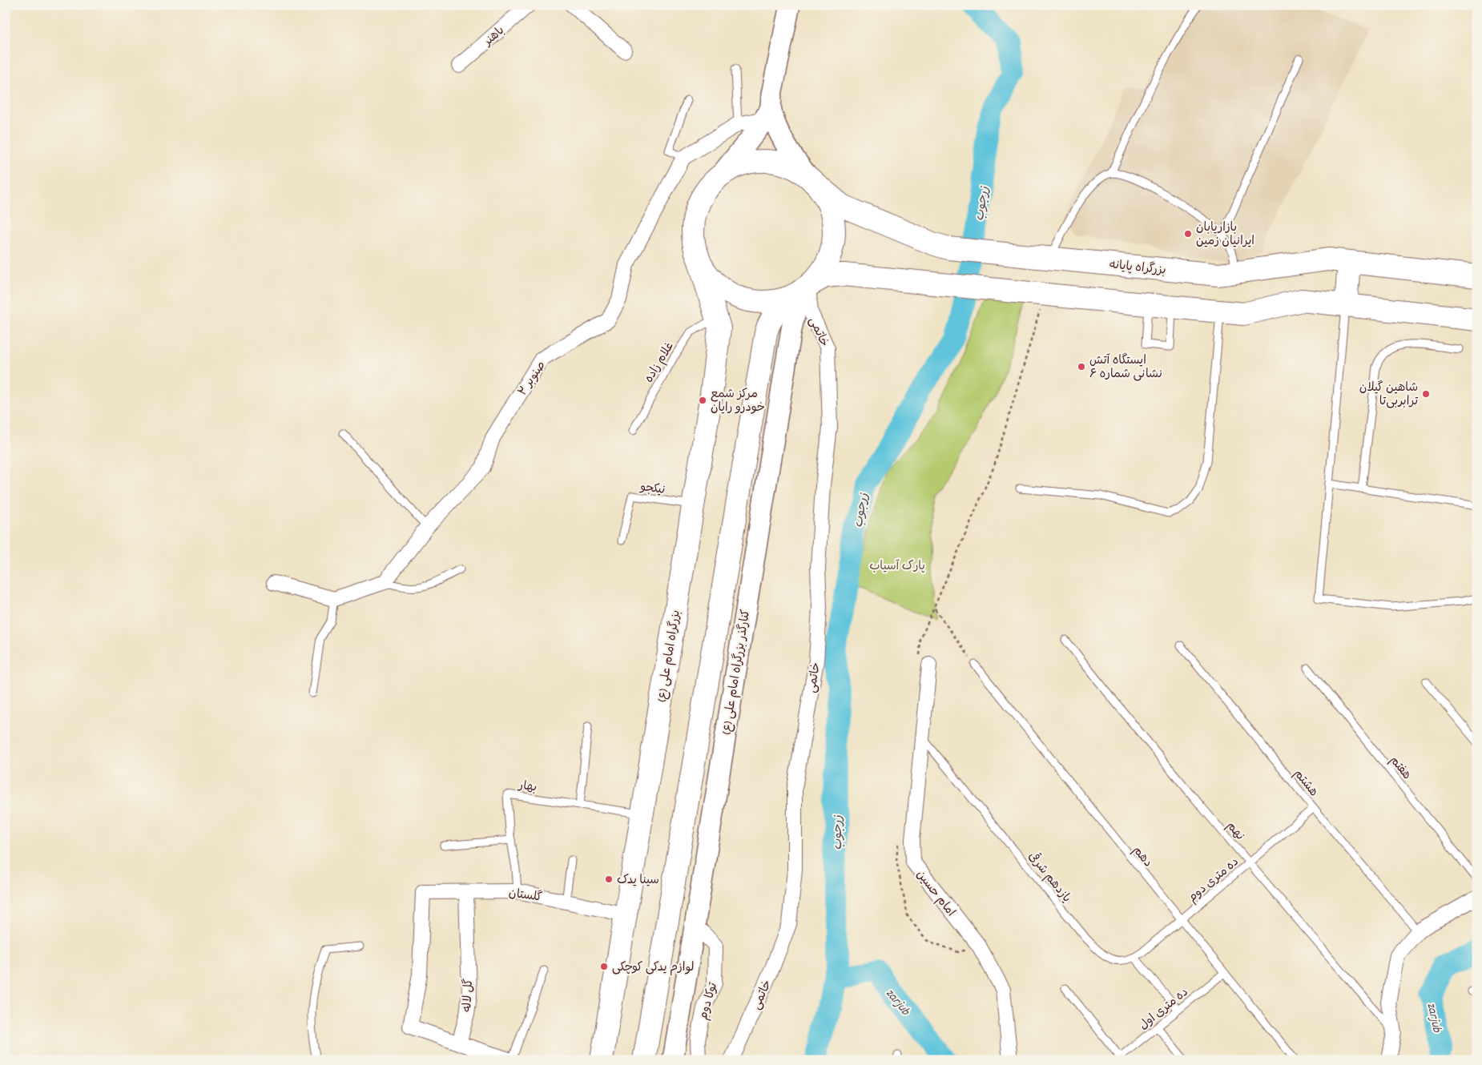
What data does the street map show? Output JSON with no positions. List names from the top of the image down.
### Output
{
  "streets": {
    "highway": ["بزرگراه پایانه", "بزرگراه امام علی (ع)"],
    "main road": ["کنارگذر بزرگراه امام علی (ع)"],
    "street": [
      "باهنر",
      "خاتمی",
      "صنوبر ۲",
      "امام حسین",
      "گلستان",
      "گل لاله",
      "توکا دوم"
    ],
    "lane": [
      "غلام زاده",
      "نیکجو",
      "هفتم",
      "هشتم",
      "بهار",
      "نهم",
      "دهم",
      "یازدهم شرقی",
      "ده متری دوم",
      "ده متری اول"
    ]
  },
  "crossings": [
    ["بزرگراه پایانه", "خاتمی"],
    ["بزرگراه پایانه", "بزرگراه امام علی (ع)"],
    ["بزرگراه پایانه", "کنارگذر بزرگراه امام علی (ع)"],
    ["خاتمی", "بزرگراه امام علی (ع)"],
    ["خاتمی", "کنارگذر بزرگراه امام علی (ع)"],
    ["غلام زاده", "بزرگراه امام علی (ع)"],
    ["نیکجو", "بزرگراه امام علی (ع)"],
    ["بزرگراه امام علی (ع)", "کنارگذر بزرگراه امام علی (ع)"],
    ["بزرگراه امام علی (ع)", "بهار"],
    ["بزرگراه امام علی (ع)", "گلستان"],
    ["کنارگذر بزرگراه امام علی (ع)", "توکا دوم"],
    ["هشتم", "ده متری دوم"],
    ["بهار", "گلستان"],
    ["نهم", "ده متری دوم"],
    ["دهم", "ده متری دوم"],
    ["دهم", "ده متری اول"],
    ["یازدهم شرقی", "امام حسین"],
    ["گلستان", "گل لاله"]
  ],
  "water": ["زرجوب", "zarjub"],
  "parks": ["پارک آسیاب"],
  "places": [
    "بازاریابان ایرانیان زمین",
    "ایستگاه آتش نشانی شماره ۶",
    "شاهین گیلان ترابربی‌تا",
    "مرکز شمع خودرو رایان",
    "سینا یدک",
    "لوازم یدکی کوچکی"
  ]
}
